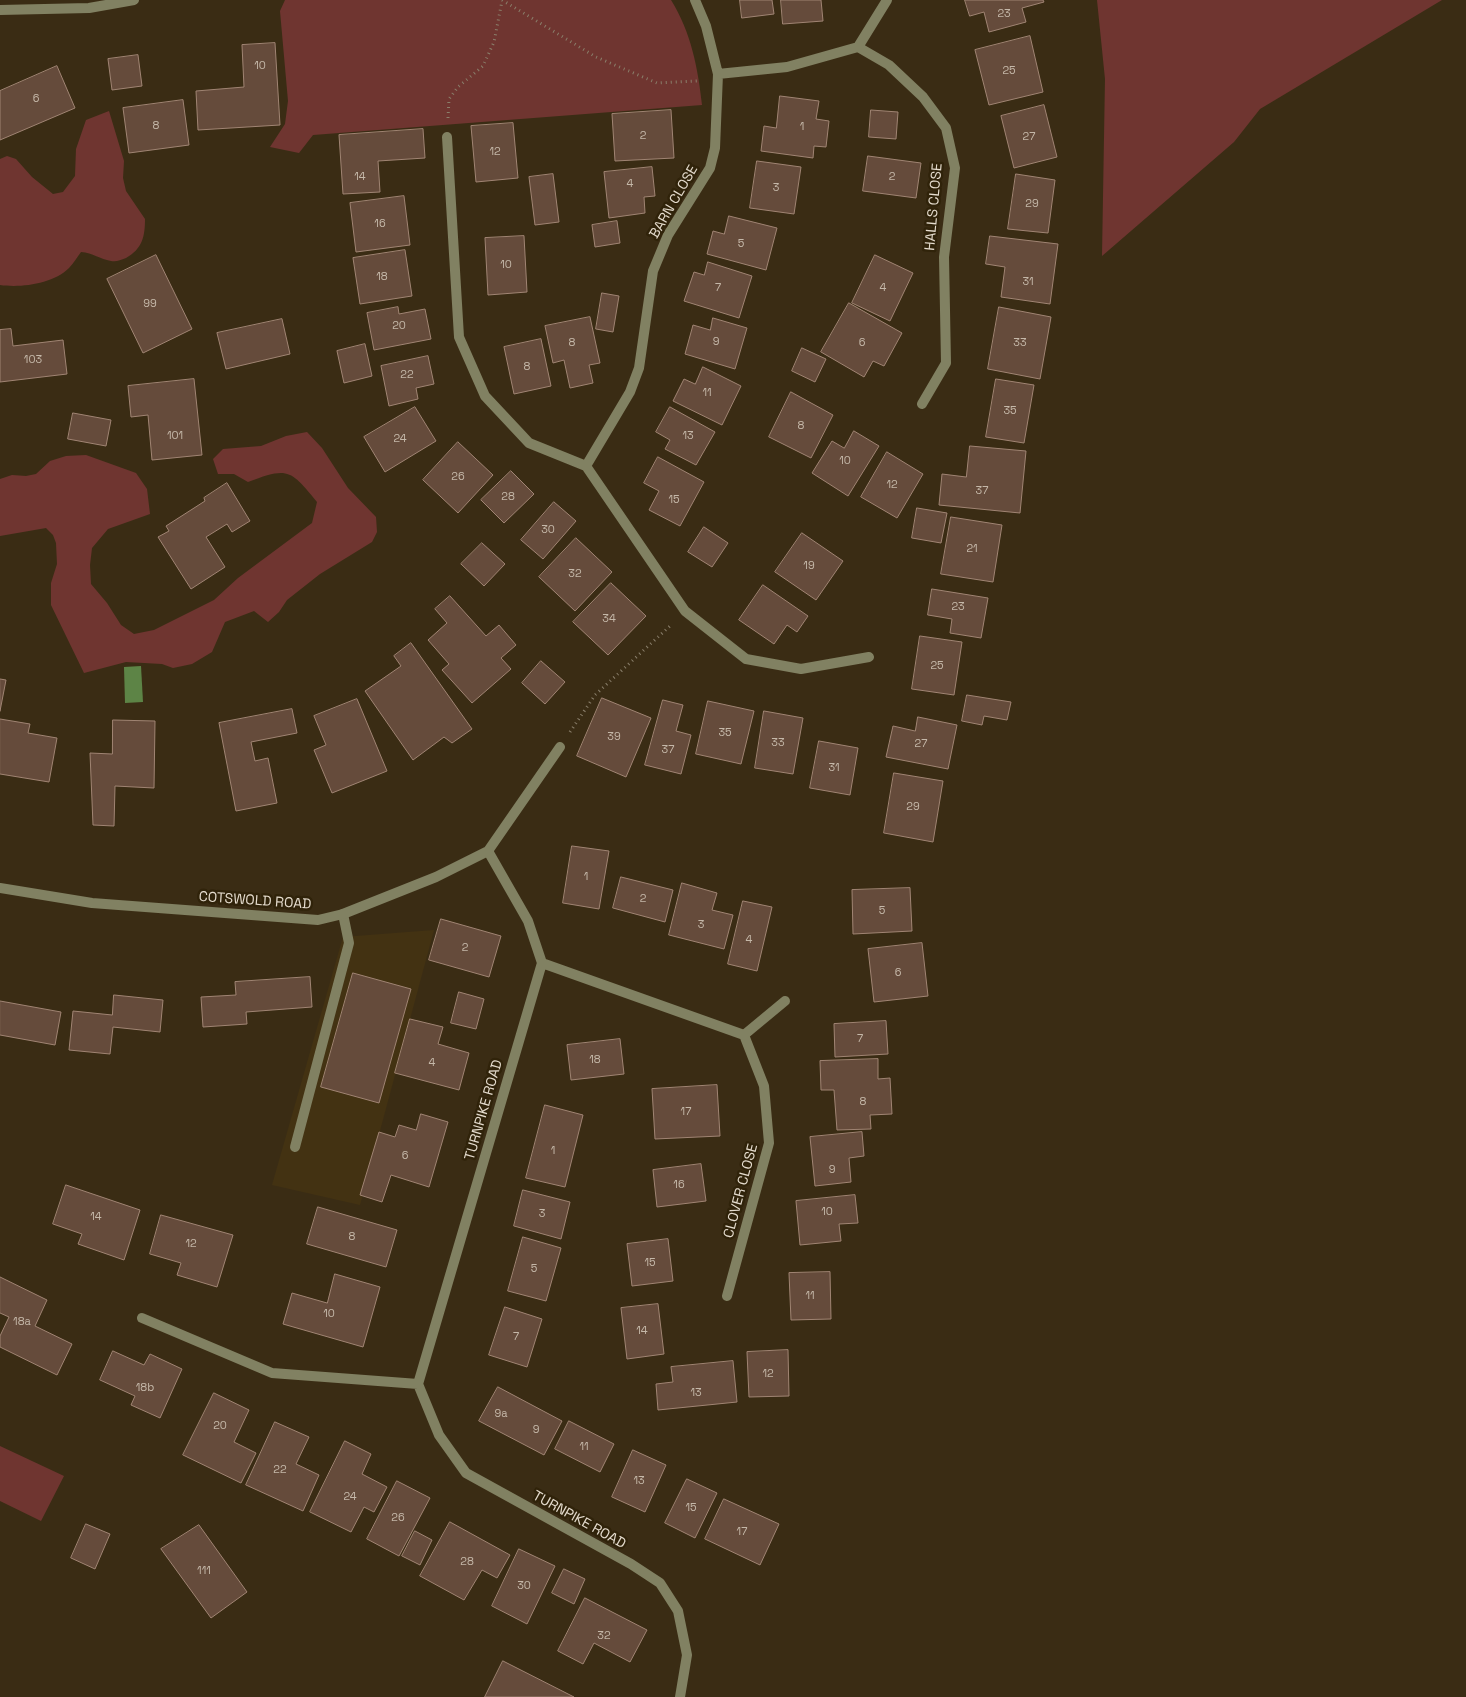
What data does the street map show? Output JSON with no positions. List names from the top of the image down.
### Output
{
  "streets": {
    "street": [
      "BARN CLOSE",
      "HALLS CLOSE",
      "COTSWOLD ROAD",
      "TURNPIKE ROAD",
      "CLOVER CLOSE"
    ]
  },
  "house_numbers": [
    "23",
    "10",
    "25",
    "6",
    "8",
    "1",
    "2",
    "27",
    "12",
    "14",
    "2",
    "4",
    "3",
    "29",
    "16",
    "5",
    "10",
    "18",
    "31",
    "7",
    "4",
    "99",
    "20",
    "9",
    "8",
    "6",
    "33",
    "103",
    "8",
    "22",
    "11",
    "35",
    "8",
    "101",
    "13",
    "24",
    "10",
    "26",
    "12",
    "37",
    "28",
    "15",
    "30",
    "21",
    "19",
    "32",
    "23",
    "34",
    "25",
    "35",
    "39",
    "33",
    "27",
    "37",
    "31",
    "29",
    "1",
    "2",
    "5",
    "3",
    "4",
    "2",
    "6",
    "7",
    "18",
    "4",
    "8",
    "17",
    "1",
    "6",
    "9",
    "16",
    "10",
    "3",
    "14",
    "8",
    "12",
    "15",
    "5",
    "11",
    "10",
    "18a",
    "14",
    "7",
    "12",
    "18b",
    "13",
    "9a",
    "20",
    "9",
    "11",
    "22",
    "13",
    "24",
    "15",
    "26",
    "17",
    "28",
    "111",
    "30",
    "32"
  ]
}
